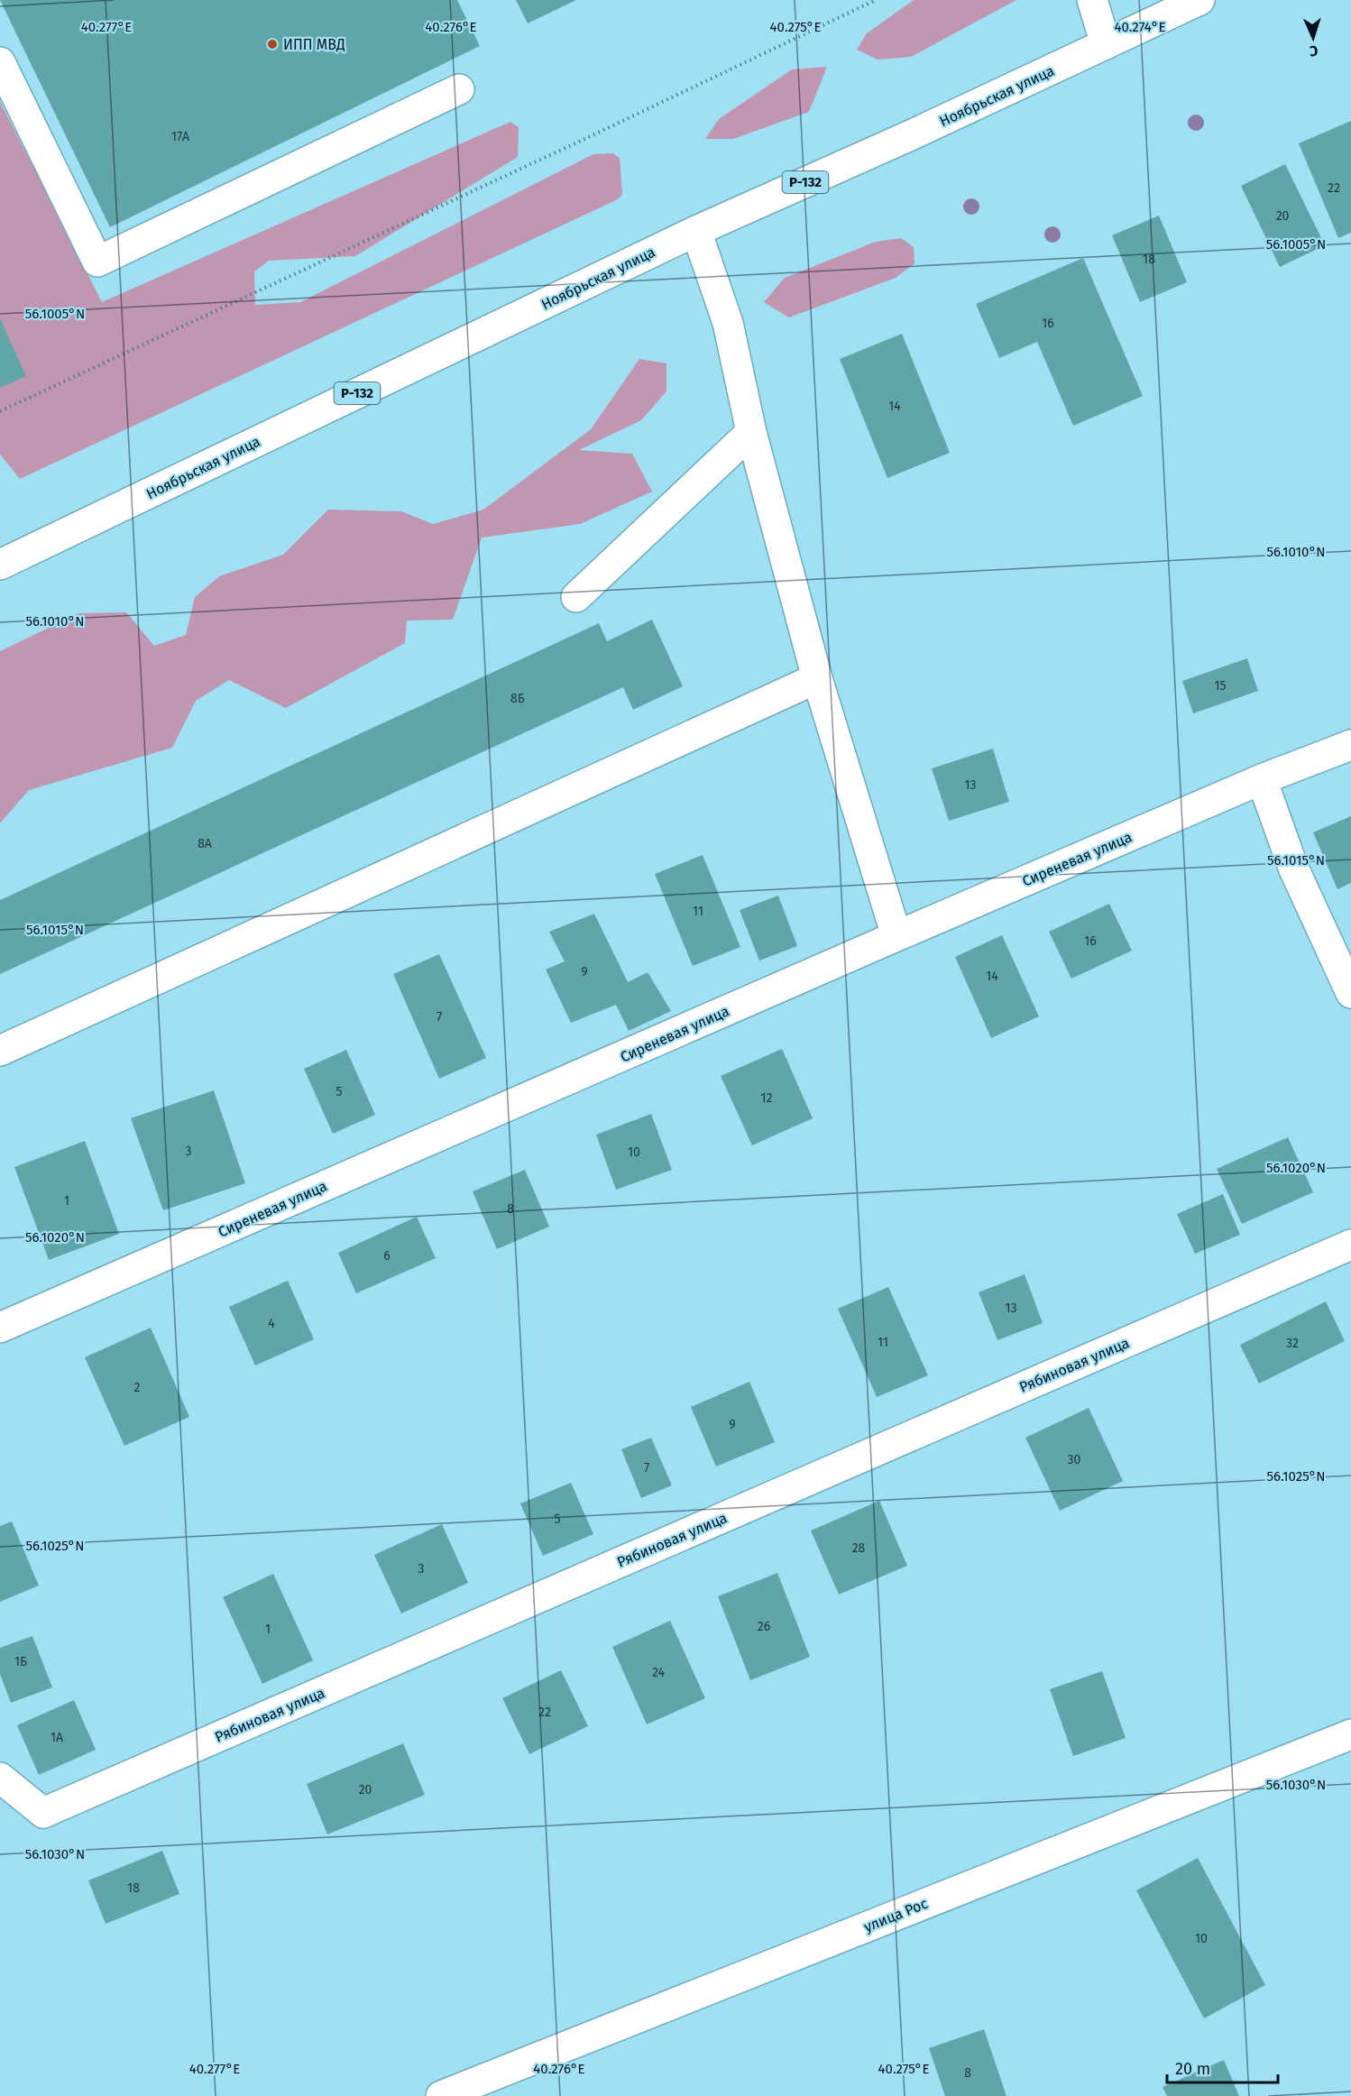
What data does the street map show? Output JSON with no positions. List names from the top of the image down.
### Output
{
  "streets": {
    "main road": [
      "Ноябрьская улица",
      "Р-132",
      "Сиреневая улица",
      "Рябиновая улица",
      "улица Рос"
    ]
  },
  "places": ["ИПП МВД"],
  "house_numbers": [
    "17А",
    "22",
    "20",
    "18",
    "16",
    "14",
    "15",
    "8Б",
    "13",
    "8А",
    "11",
    "16",
    "9",
    "14",
    "7",
    "5",
    "12",
    "3",
    "10",
    "1",
    "8",
    "6",
    "13",
    "4",
    "11",
    "32",
    "2",
    "9",
    "30",
    "7",
    "5",
    "28",
    "3",
    "26",
    "1",
    "1Б",
    "24",
    "22",
    "1А",
    "20",
    "18",
    "10",
    "8"
  ],
  "scale_bar": "20 m",
  "north": "bottom",
  "coordinates": [
    "40.277°E",
    "40.276°E",
    "40.275°E",
    "40.274°E",
    "56.1005°N",
    "56.1010°N",
    "56.1015°N",
    "56.1020°N",
    "56.1025°N",
    "56.1030°N"
  ]
}
